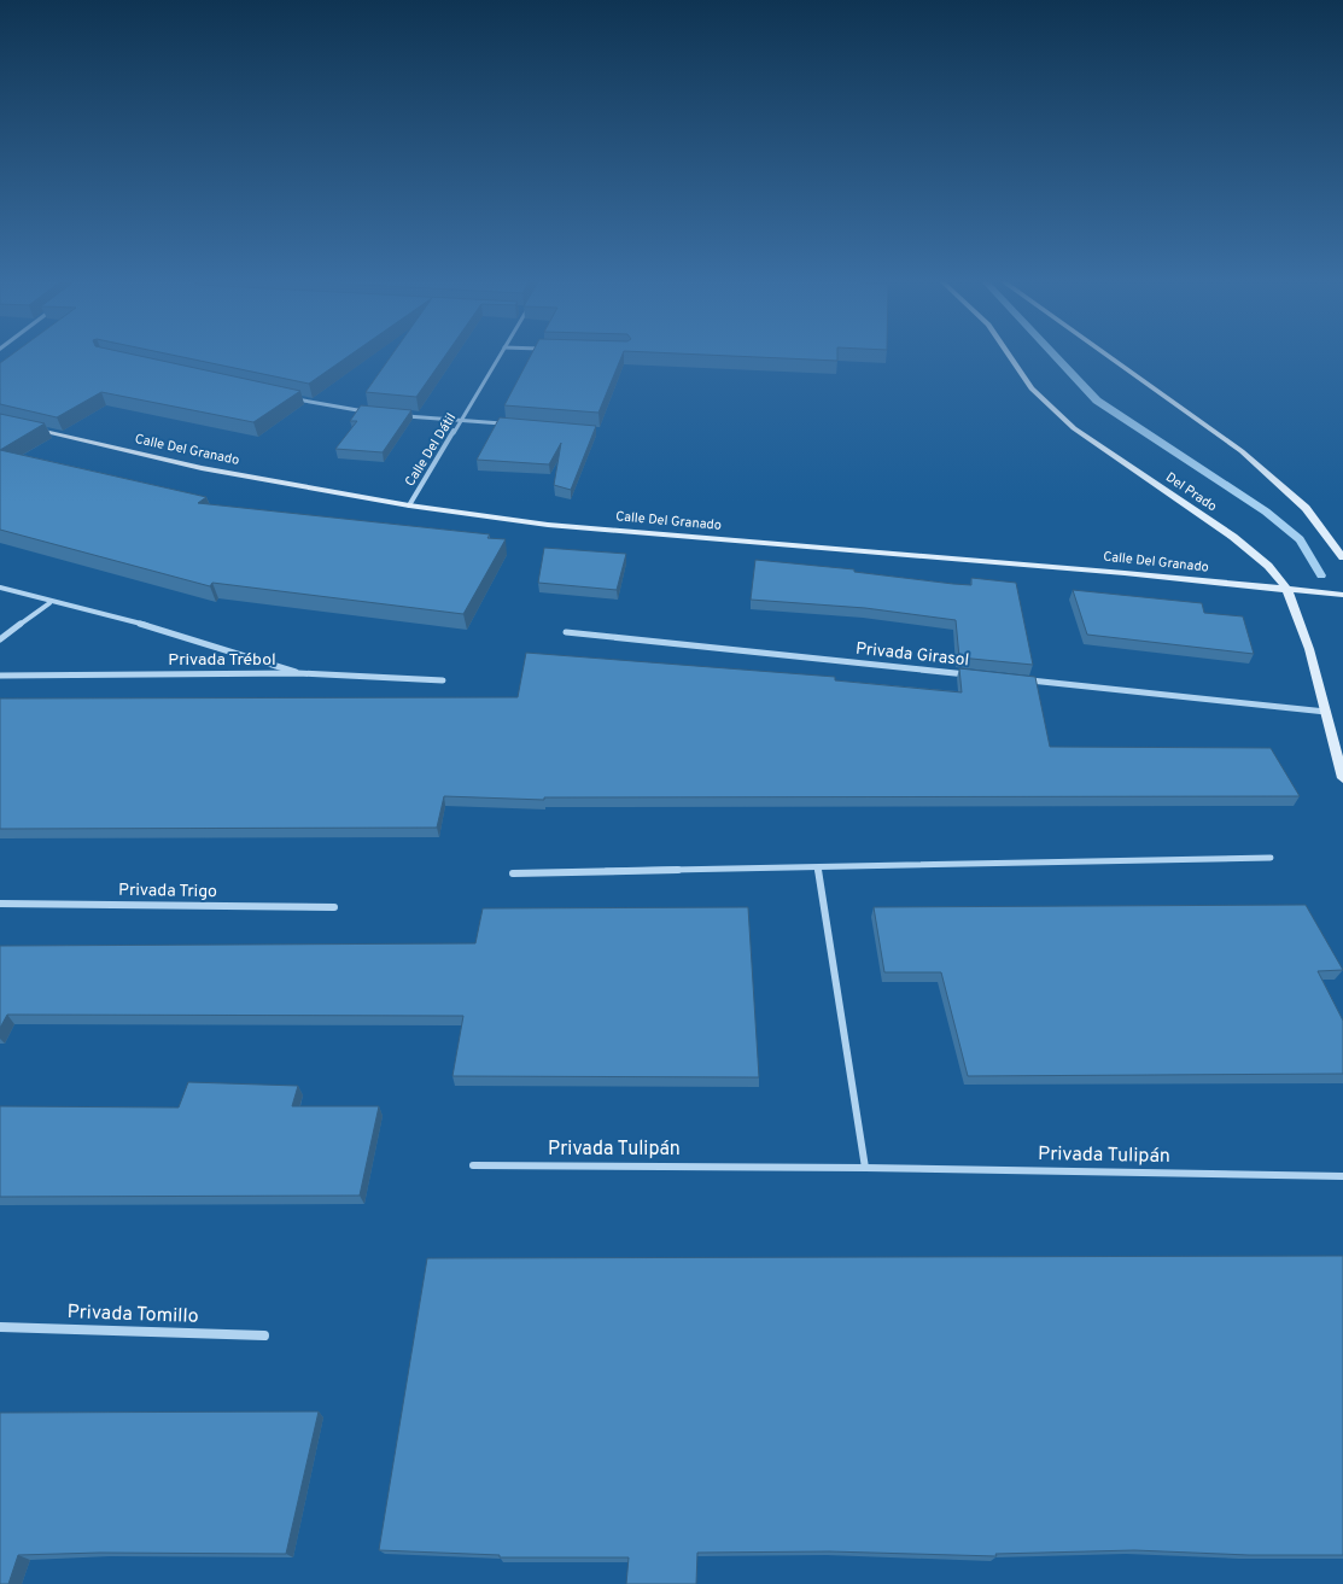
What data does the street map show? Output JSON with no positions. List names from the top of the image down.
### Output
{
  "streets": {
    "main road": ["Calle Del Granado", "Del Prado"],
    "street": [
      "Calle Del Dátil",
      "Privada Girasol",
      "Privada Trébol",
      "Privada Trigo",
      "Privada Tulipán",
      "Privada Tomillo"
    ]
  },
  "crossings": [
    ["Calle Del Granado", "Calle Del Dátil"],
    ["Calle Del Granado", "Del Prado"]
  ]
}
